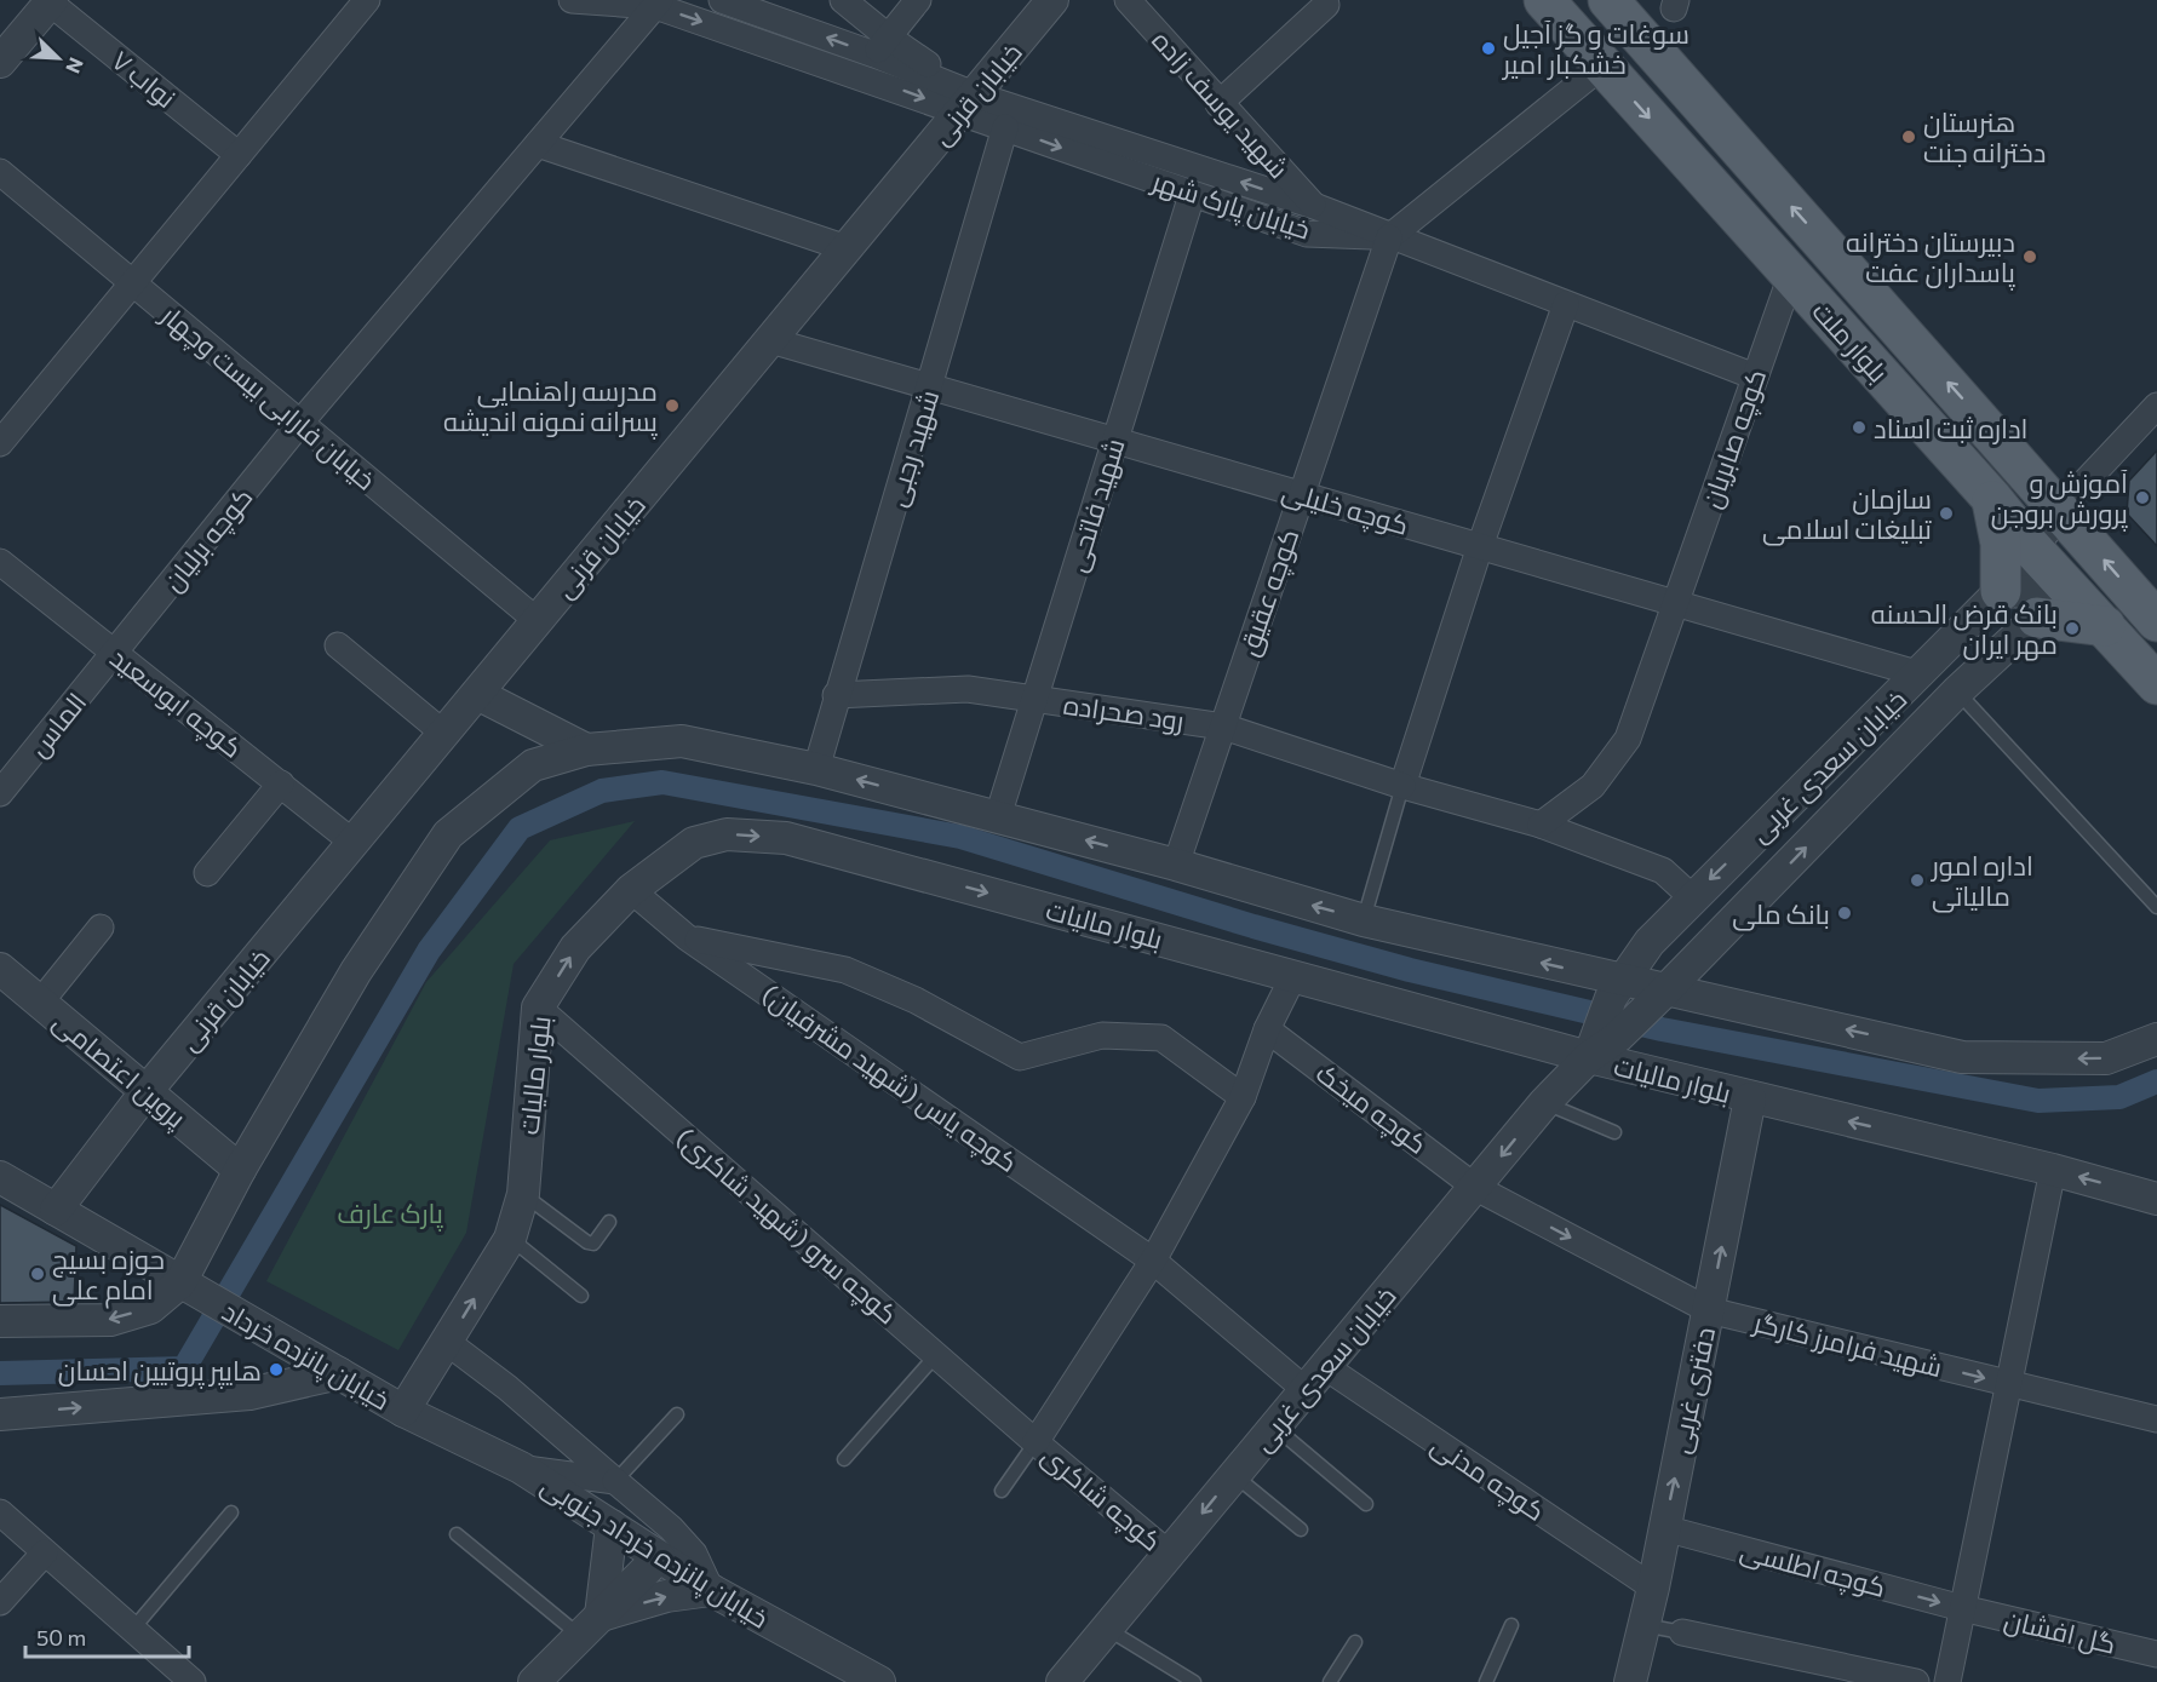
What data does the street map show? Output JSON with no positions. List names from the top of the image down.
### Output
{
  "streets": {
    "main road": ["بلوار ملت"],
    "street": [
      "نواب ۷",
      "خیابان قرنی",
      "شهید یوسف زاده",
      "خیابان پارک شهر",
      "خیابان فارابی بیست وچهار",
      "کوچه صابریان",
      "شهید رجبی",
      "شهید فاتحی",
      "کوچه خلیلی",
      "کوچه برلیان",
      "کوچه عقیق",
      "کوچه ابوسعید",
      "رود صحراده",
      "الماس",
      "خیابان سعدی غربی",
      "بلوار مالیات",
      "پروین اعتصامی",
      "کوچه یاس (شهید مشرفیان)",
      "کوچه میخک",
      "کوچه سرو (شهید شاکری)",
      "شهید فرامرز کارگر",
      "خیابان پانزده خرداد",
      "دفتری غربی",
      "کوچه مدنی",
      "کوچه شاکری",
      "خیابان پانزده خرداد جنوبی",
      "کوچه اطلسی",
      "گل افشان"
    ]
  },
  "crossings": [
    ["خیابان قرنی", "خیابان پارک شهر"],
    ["خیابان قرنی", "خیابان فارابی بیست وچهار"],
    ["خیابان قرنی", "کوچه خلیلی"],
    ["خیابان قرنی", "کوچه ابوسعید"],
    ["خیابان قرنی", "پروین اعتصامی"],
    ["شهید یوسف زاده", "خیابان پارک شهر"],
    ["خیابان پارک شهر", "شهید رجبی"],
    ["خیابان پارک شهر", "شهید فاتحی"],
    ["خیابان پارک شهر", "کوچه برلیان"],
    ["خیابان پارک شهر", "کوچه عقیق"],
    ["بلوار ملت", "کوچه صابریان"],
    ["بلوار ملت", "خیابان سعدی غربی"],
    ["خیابان فارابی بیست وچهار", "کوچه برلیان"],
    ["کوچه صابریان", "کوچه خلیلی"],
    ["کوچه صابریان", "رود صحراده"],
    ["شهید رجبی", "کوچه خلیلی"],
    ["شهید رجبی", "رود صحراده"],
    ["شهید فاتحی", "کوچه خلیلی"],
    ["شهید فاتحی", "رود صحراده"],
    ["کوچه خلیلی", "کوچه عقیق"],
    ["کوچه خلیلی", "خیابان سعدی غربی"],
    ["کوچه برلیان", "کوچه ابوسعید"],
    ["کوچه برلیان", "الماس"],
    ["کوچه عقیق", "رود صحراده"],
    ["کوچه ابوسعید", "الماس"],
    ["رود صحراده", "خیابان سعدی غربی"],
    ["خیابان سعدی غربی", "بلوار مالیات"],
    ["خیابان سعدی غربی", "کوچه یاس (شهید مشرفیان)"],
    ["خیابان سعدی غربی", "کوچه میخک"],
    ["خیابان سعدی غربی", "شهید فرامرز کارگر"],
    ["خیابان سعدی غربی", "کوچه مدنی"],
    ["خیابان سعدی غربی", "کوچه شاکری"],
    ["بلوار مالیات", "کوچه یاس (شهید مشرفیان)"],
    ["بلوار مالیات", "کوچه سرو (شهید شاکری)"],
    ["بلوار مالیات", "خیابان پانزده خرداد"],
    ["بلوار مالیات", "دفتری غربی"],
    ["بلوار مالیات", "خیابان پانزده خرداد جنوبی"],
    ["کوچه یاس (شهید مشرفیان)", "کوچه مدنی"],
    ["کوچه میخک", "شهید فرامرز کارگر"],
    ["کوچه سرو (شهید شاکری)", "کوچه شاکری"],
    ["شهید فرامرز کارگر", "دفتری غربی"],
    ["خیابان پانزده خرداد", "خیابان پانزده خرداد جنوبی"],
    ["دفتری غربی", "کوچه مدنی"],
    ["دفتری غربی", "کوچه اطلسی"],
    ["کوچه اطلسی", "گل افشان"]
  ],
  "one_way": ["شهید فرامرز کارگر", "دفتری غربی"],
  "parks": ["پارک عارف"],
  "places": [
    "سوغات و گز آجیل خشکبار امیر",
    "هنرستان دخترانه جنت",
    "دبیرستان دخترانه پاسداران عفت",
    "مدرسه راهنمایی پسرانه نمونه اندیشه",
    "اداره ثبت اسناد",
    "آموزش و پرورش بروجن",
    "سازمان تبلیغات اسلامی",
    "بانک قرض الحسنه مهر ایران",
    "اداره امور مالیاتی",
    "بانک ملی",
    "حوزه بسیج امام علی",
    "هایپر پروتیین احسان"
  ],
  "scale_bar": "50 m",
  "north": "bottom right"
}
